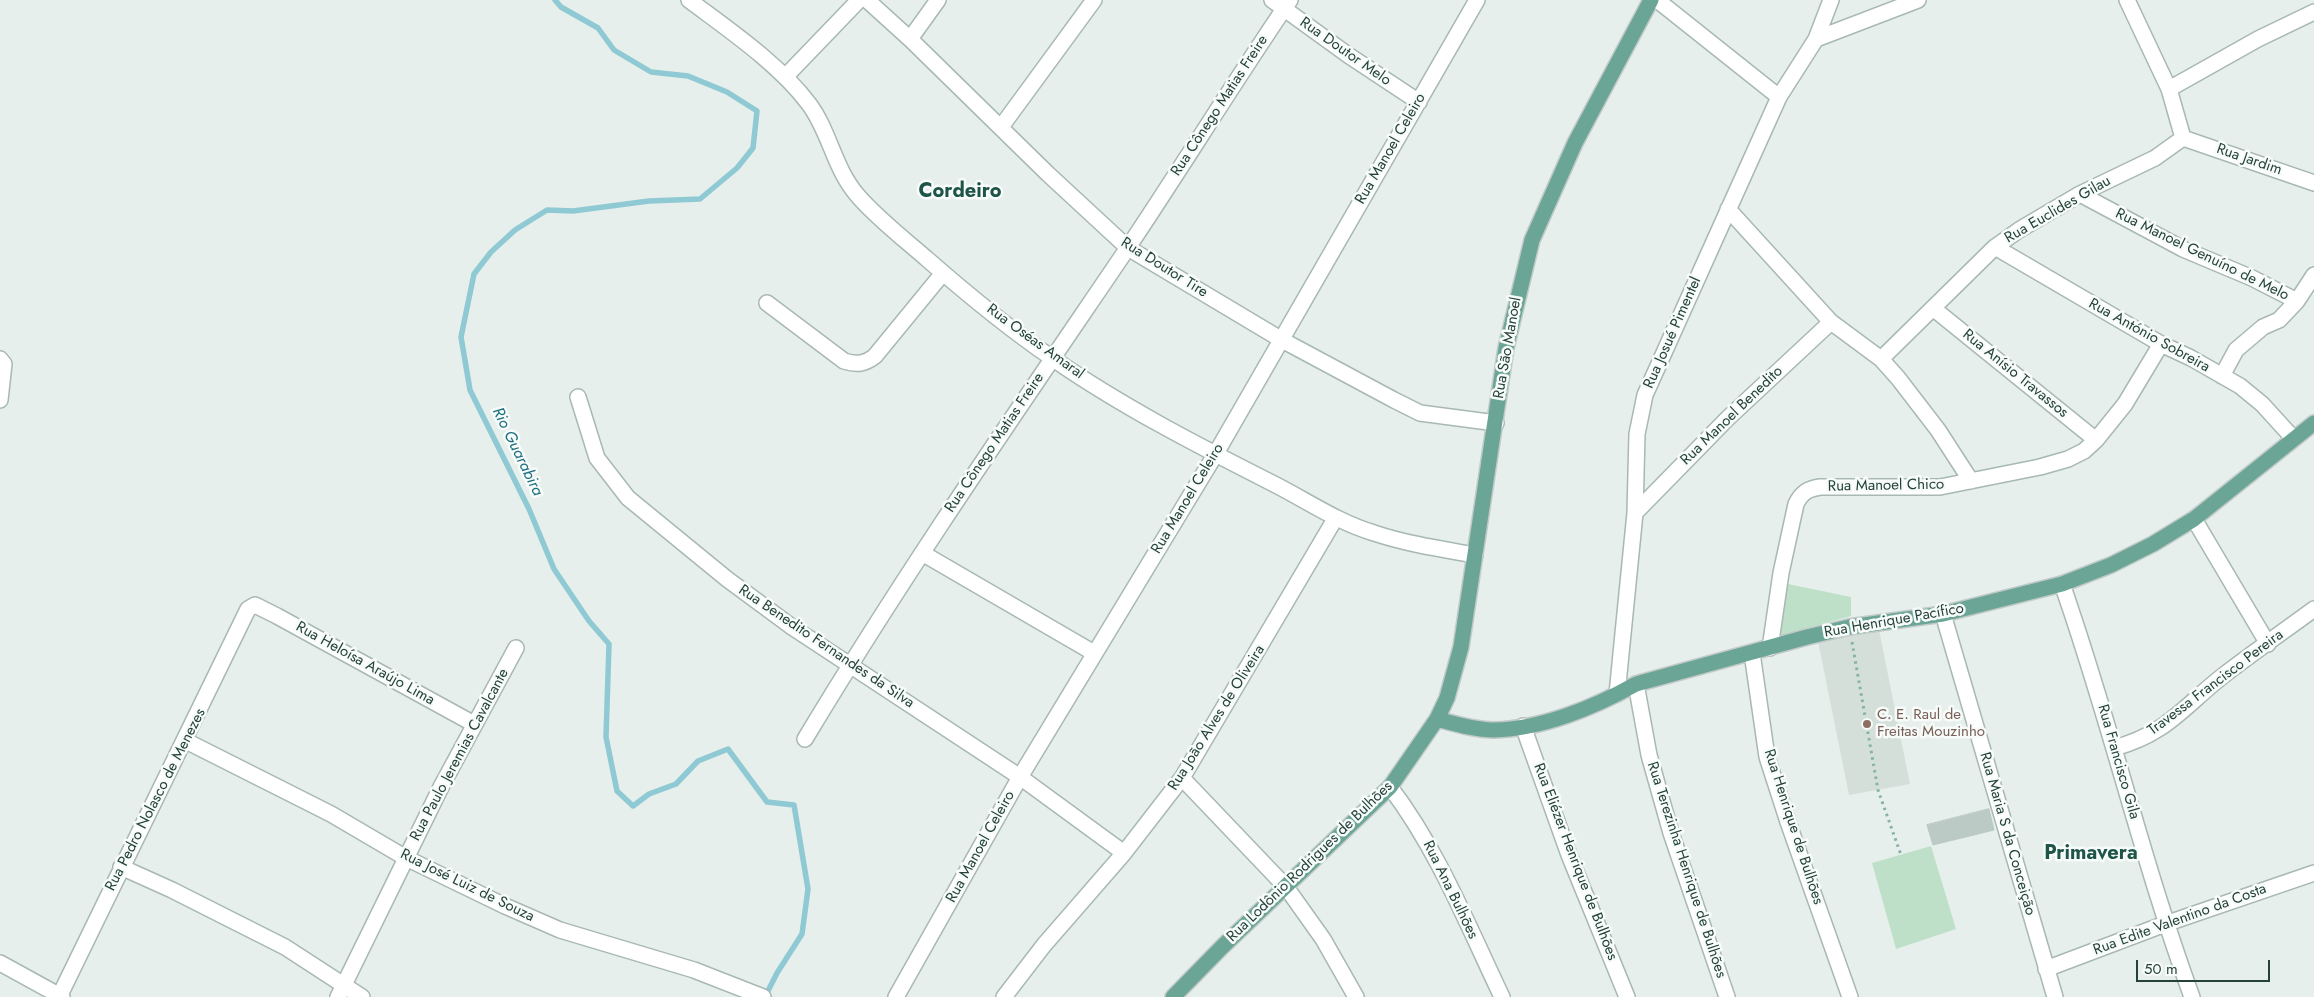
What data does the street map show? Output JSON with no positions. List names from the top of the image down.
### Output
{
  "streets": {
    "main road": ["Rua São Manoel", "Rua Henrique Pacífico", "Rua Lodônio Rodrigues de Bulhões"],
    "street": [
      "Rua Doutor Melo",
      "Rua Cônego Matias Freire",
      "Rua Manoel Celeiro",
      "Rua Jardim",
      "Rua Euclides Gilau",
      "Rua Manoel Genuíno de Melo",
      "Rua Doutor Tire",
      "Rua Josué Pimentel",
      "Rua António Sobreira",
      "Rua Oséas Amaral",
      "Rua Anísio Travassos",
      "Rua Manoel Benedito",
      "Rua Manoel Chico",
      "Rua Benedito Fernandes da Silva",
      "Rua Heloísa Araújo Lima",
      "Travessa Francisco Pereira",
      "Rua João Alves de Oliveira",
      "Rua Paulo Jeremias Cavalcante",
      "Rua Francisco Gila",
      "Rua Pedro Nolasco de Menezes",
      "Rua Henrique de Bulhões",
      "Rua Maria S da Conceição",
      "Rua Eliézer Henrique de Bulhões",
      "Rua Terezinha Henrique de Bulhões",
      "Rua José Luiz de Souza",
      "Rua Ana Bulhões",
      "Rua Edite Valentino da Costa"
    ]
  },
  "crossings": [
    ["Rua Doutor Melo", "Rua Cônego Matias Freire"],
    ["Rua Doutor Melo", "Rua Manoel Celeiro"],
    ["Rua Cônego Matias Freire", "Rua Doutor Tire"],
    ["Rua Cônego Matias Freire", "Rua Oséas Amaral"],
    ["Rua Cônego Matias Freire", "Rua Benedito Fernandes da Silva"],
    ["Rua Manoel Celeiro", "Rua Doutor Tire"],
    ["Rua Manoel Celeiro", "Rua Oséas Amaral"],
    ["Rua Manoel Celeiro", "Rua Benedito Fernandes da Silva"],
    ["Rua Jardim", "Rua Euclides Gilau"],
    ["Rua Euclides Gilau", "Rua Manoel Genuíno de Melo"],
    ["Rua Euclides Gilau", "Rua António Sobreira"],
    ["Rua Euclides Gilau", "Rua Anísio Travassos"],
    ["Rua Doutor Tire", "Rua São Manoel"],
    ["Rua Josué Pimentel", "Rua Manoel Benedito"],
    ["Rua Josué Pimentel", "Rua Henrique Pacífico"],
    ["Rua António Sobreira", "Rua Manoel Chico"],
    ["Rua António Sobreira", "Rua Henrique Pacífico"],
    ["Rua Oséas Amaral", "Rua São Manoel"],
    ["Rua Oséas Amaral", "Rua João Alves de Oliveira"],
    ["Rua São Manoel", "Rua Henrique Pacífico"],
    ["Rua São Manoel", "Rua Lodônio Rodrigues de Bulhões"],
    ["Rua Anísio Travassos", "Rua Manoel Chico"],
    ["Rua Manoel Chico", "Rua Henrique Pacífico"],
    ["Rua Henrique Pacífico", "Rua Francisco Gila"],
    ["Rua Henrique Pacífico", "Rua Henrique de Bulhões"],
    ["Rua Henrique Pacífico", "Rua Maria S da Conceição"],
    ["Rua Henrique Pacífico", "Rua Lodônio Rodrigues de Bulhões"],
    ["Rua Henrique Pacífico", "Rua Eliézer Henrique de Bulhões"],
    ["Rua Henrique Pacífico", "Rua Terezinha Henrique de Bulhões"],
    ["Rua Benedito Fernandes da Silva", "Rua João Alves de Oliveira"],
    ["Rua Heloísa Araújo Lima", "Rua Paulo Jeremias Cavalcante"],
    ["Rua Heloísa Araújo Lima", "Rua Pedro Nolasco de Menezes"],
    ["Travessa Francisco Pereira", "Rua Francisco Gila"],
    ["Rua Paulo Jeremias Cavalcante", "Rua José Luiz de Souza"],
    ["Rua Francisco Gila", "Rua Edite Valentino da Costa"],
    ["Rua Pedro Nolasco de Menezes", "Rua José Luiz de Souza"],
    ["Rua Maria S da Conceição", "Rua Edite Valentino da Costa"],
    ["Rua Lodônio Rodrigues de Bulhões", "Rua Ana Bulhões"]
  ],
  "districts": ["Cordeiro", "Primavera"],
  "water": ["Rio Guarabira"],
  "places": ["C. E. Raul de Freitas Mouzinho"],
  "scale_bar": "50 m"
}
